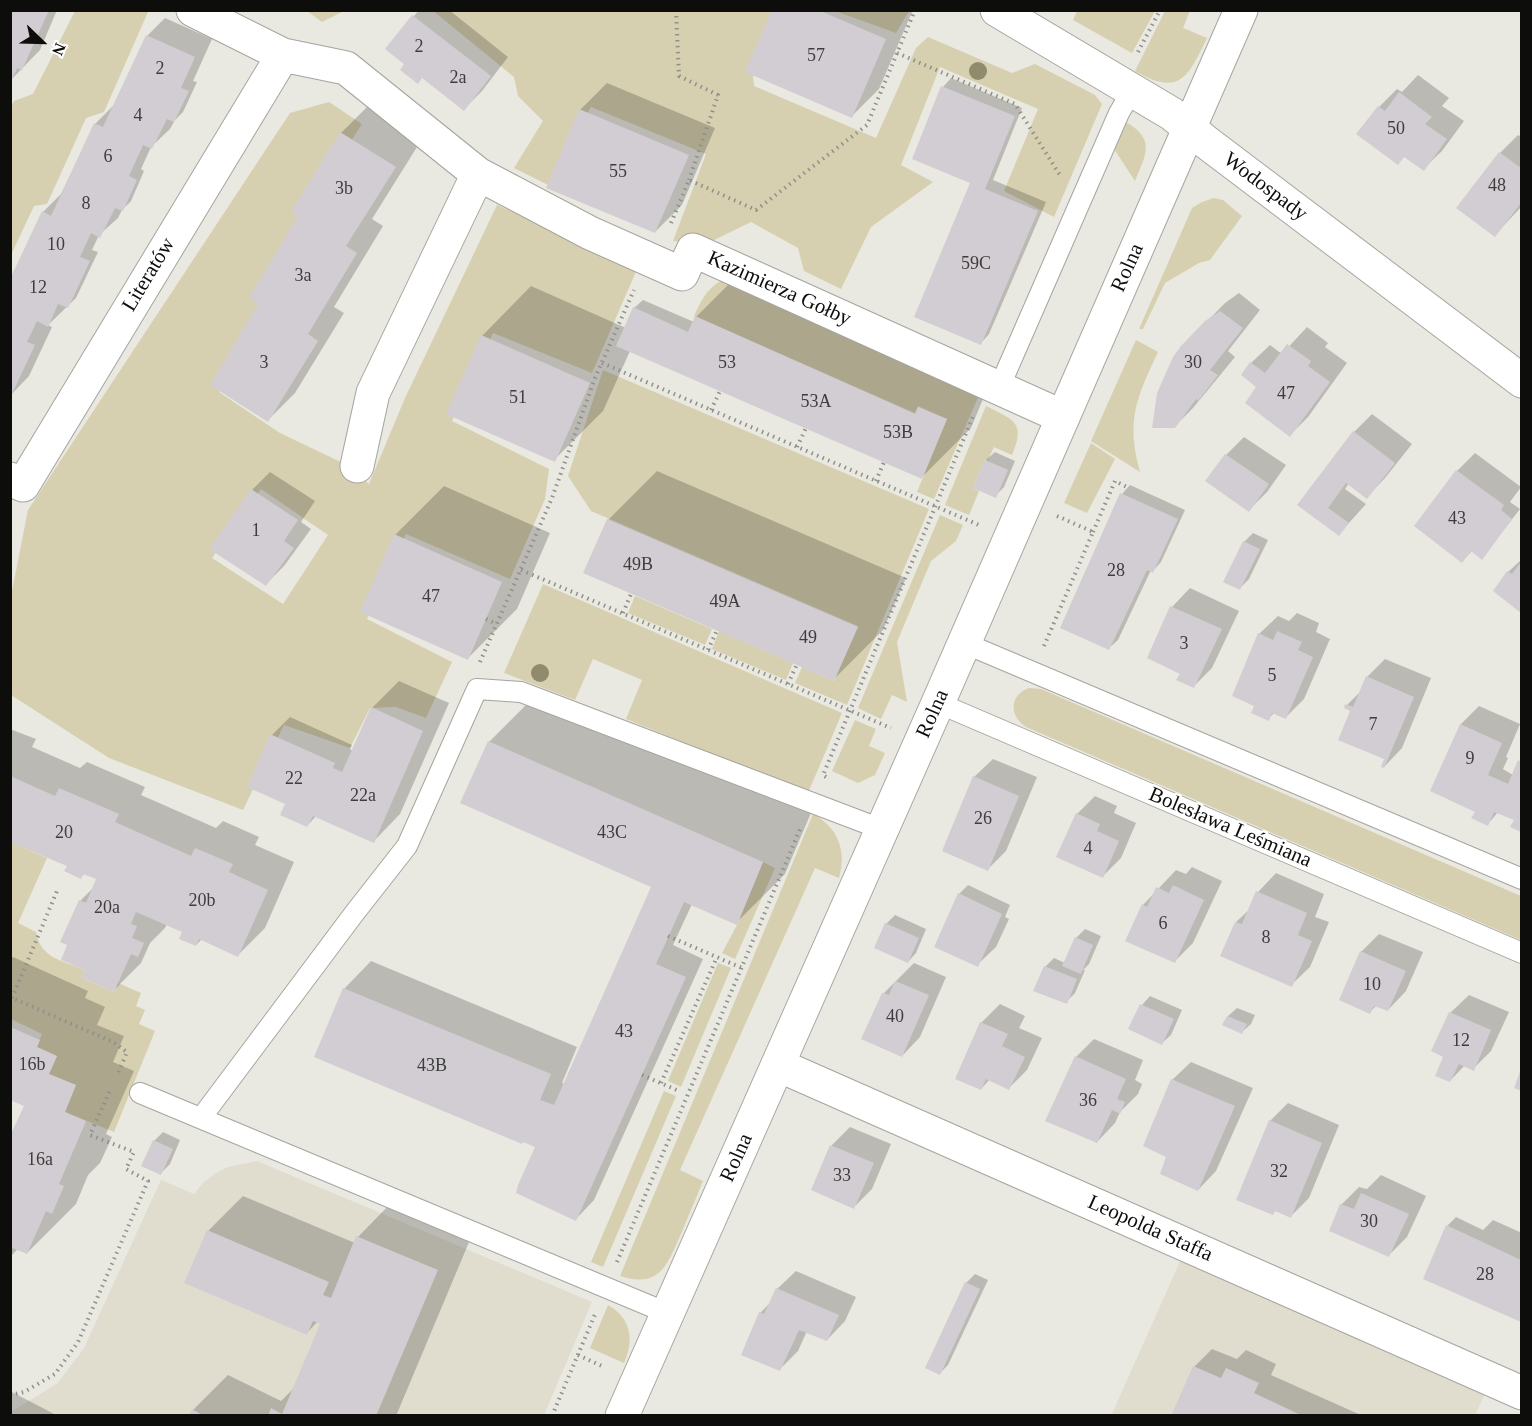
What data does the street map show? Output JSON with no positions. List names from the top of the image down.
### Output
{
  "streets": {
    "street": [
      "Wodospady",
      "Rolna",
      "Literatów",
      "Kazimierza Gołby",
      "Leopolda Staffa"
    ],
    "lane": ["Bolesława Leśmiana"]
  },
  "crossings": [
    ["Wodospady", "Rolna"],
    ["Rolna", "Kazimierza Gołby"],
    ["Rolna", "Bolesława Leśmiana"],
    ["Rolna", "Leopolda Staffa"],
    ["Literatów", "Kazimierza Gołby"]
  ],
  "house_numbers": [
    "2",
    "57",
    "2",
    "2a",
    "4",
    "50",
    "6",
    "55",
    "48",
    "3b",
    "8",
    "10",
    "59C",
    "3a",
    "12",
    "3",
    "53",
    "30",
    "47",
    "51",
    "53A",
    "53B",
    "43",
    "1",
    "49B",
    "28",
    "47",
    "49A",
    "49",
    "3",
    "5",
    "7",
    "9",
    "22",
    "22a",
    "26",
    "20",
    "43C",
    "4",
    "20b",
    "20a",
    "6",
    "8",
    "10",
    "40",
    "43",
    "12",
    "16b",
    "43B",
    "36",
    "16a",
    "32",
    "33",
    "30",
    "28"
  ],
  "north": "bottom right"
}
